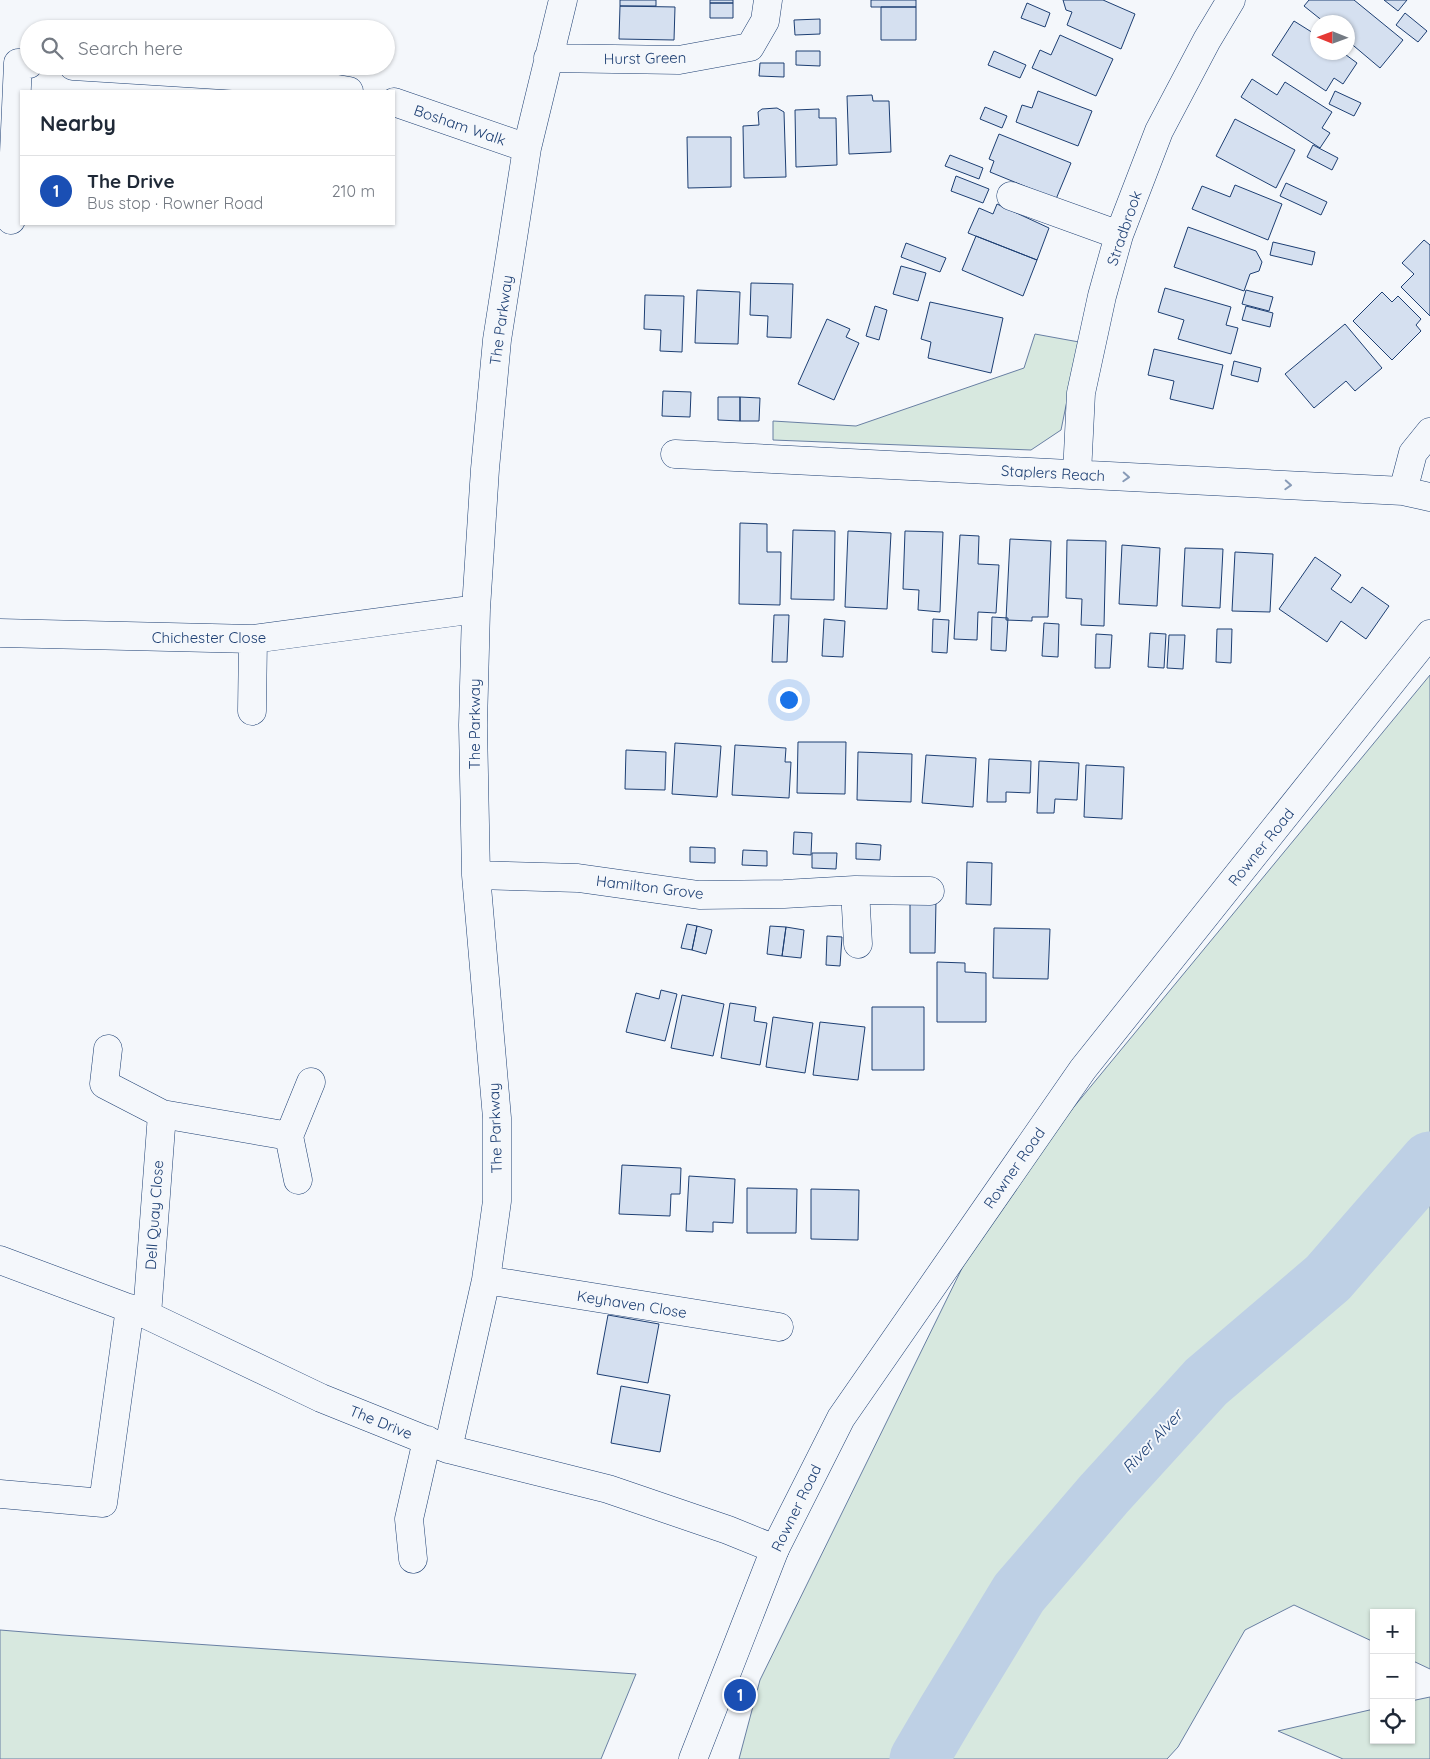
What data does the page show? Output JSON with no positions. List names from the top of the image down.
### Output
{
  "streets": {
    "street": [
      "Hurst Green",
      "Bosham Walk",
      "Stradbrook",
      "The Parkway",
      "Staplers Reach",
      "Chichester Close",
      "Rowner Road",
      "Hamilton Grove",
      "Dell Quay Close",
      "Keyhaven Close",
      "The Drive"
    ]
  },
  "crossings": [
    ["Hurst Green", "The Parkway"],
    ["Bosham Walk", "The Parkway"],
    ["Stradbrook", "Staplers Reach"],
    ["The Parkway", "Chichester Close"],
    ["The Parkway", "Hamilton Grove"],
    ["The Parkway", "Keyhaven Close"],
    ["The Parkway", "The Drive"],
    ["Rowner Road", "The Drive"],
    ["Dell Quay Close", "The Drive"]
  ],
  "one_way": ["Staplers Reach"],
  "water": ["River Alver"],
  "north": "left",
  "page": {
    "search": "Search here",
    "heading": "Nearby",
    "list": [
      {
        "mark": "1",
        "name": "The Drive",
        "note": "Bus stop · Rowner Road",
        "value": "210 m"
      }
    ],
    "map_buttons": ["+", "−"],
    "pins": "1"
  }
}
